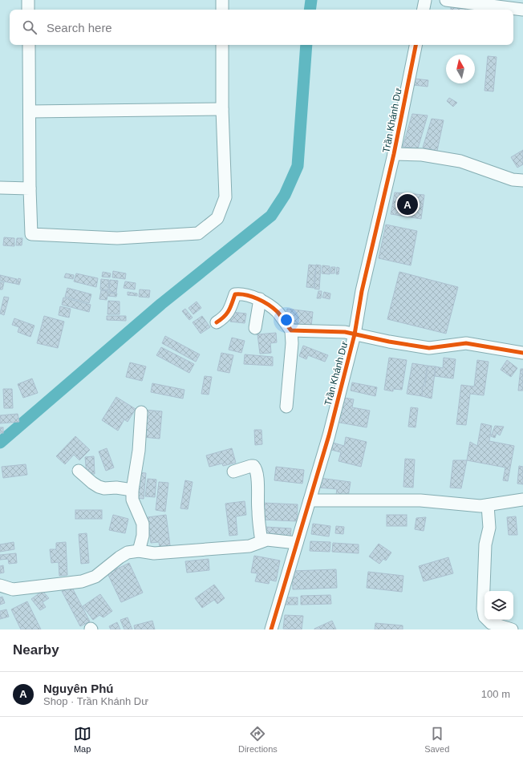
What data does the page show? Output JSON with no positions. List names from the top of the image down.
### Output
{
  "streets": {
    "street": ["Trần Khánh Dư"]
  },
  "north": "top",
  "page": {
    "search": "Search here",
    "pins": "A",
    "heading": "Nearby",
    "list": [
      {
        "mark": "A",
        "name": "Nguyên Phú",
        "note": "Shop · Trần Khánh Dư",
        "value": "100 m"
      }
    ],
    "nav": ["Map", "Directions", "Saved"]
  }
}
